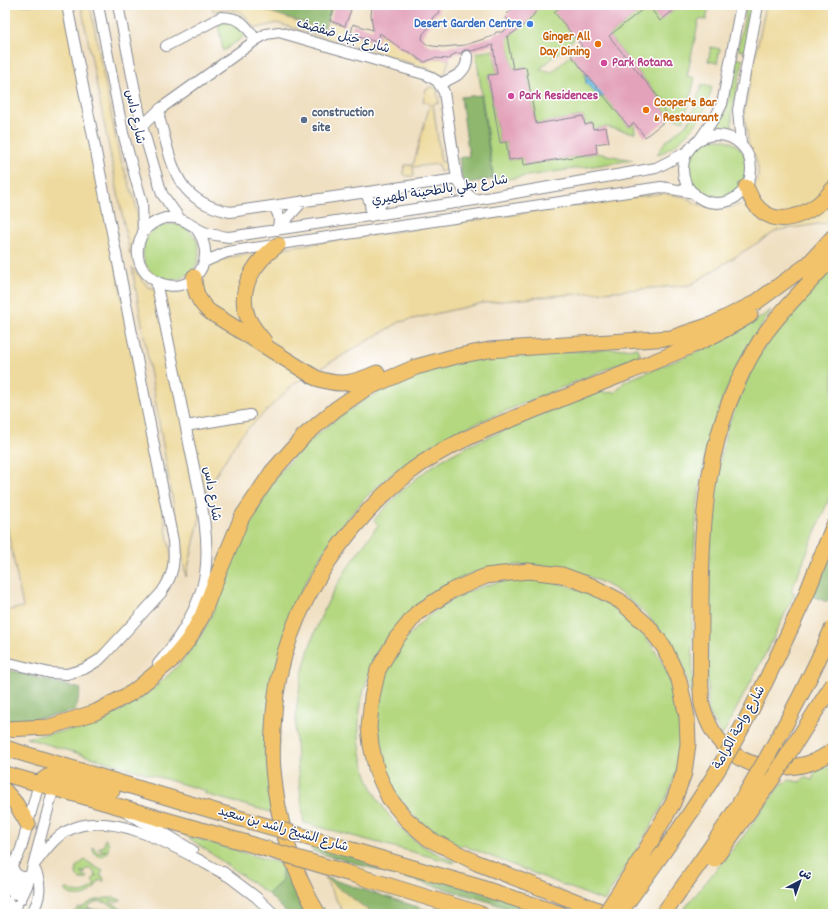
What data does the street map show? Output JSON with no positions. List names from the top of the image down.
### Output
{
  "streets": {
    "highway": ["شارع واحة الكرامة", "شارع الشيخ راشد بن سعيد"],
    "street": ["شارع جَبَل صَفصَف", "شارع داس", "شارع بطي بالطحينة المهيري"]
  },
  "crossings": [
    ["شارع جَبَل صَفصَف", "شارع داس"],
    ["شارع داس", "شارع بطي بالطحينة المهيري"]
  ],
  "places": [
    "Desert Garden Centre",
    "Ginger All Day Dining",
    "Park Rotana",
    "Park Residences",
    "Cooper's Bar & Restaurant",
    "construction site"
  ],
  "north": "top right"
}
